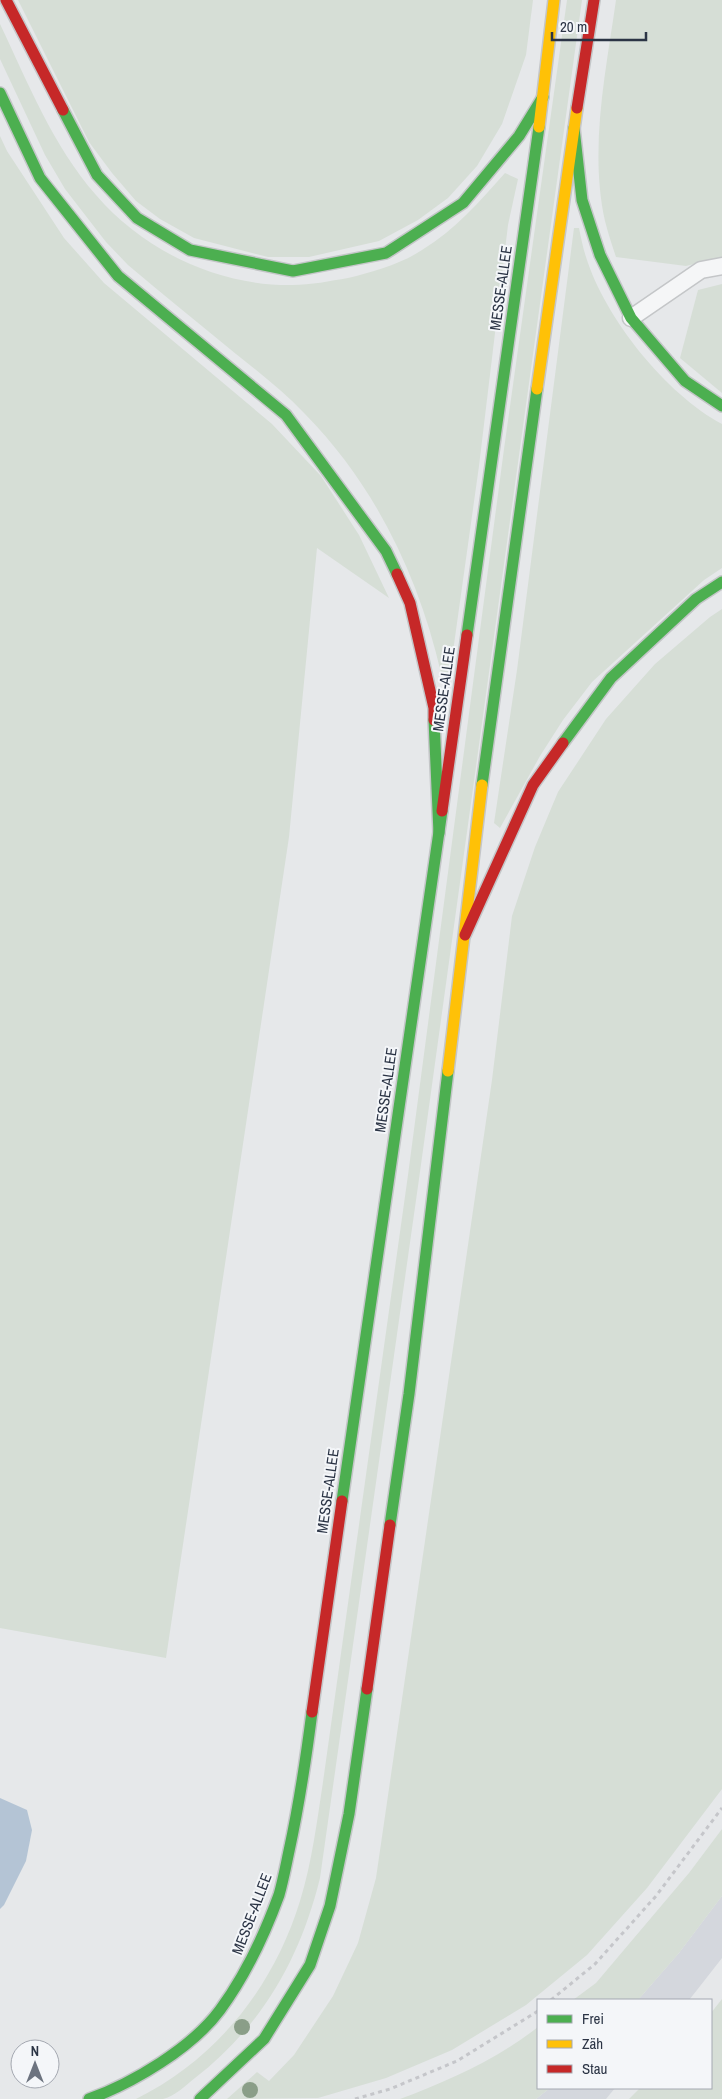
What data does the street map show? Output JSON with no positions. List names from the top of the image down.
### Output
{
  "streets": {
    "main road": ["MESSE-ALLEE"]
  },
  "legend": ["Frei", "Zäh", "Stau"],
  "scale_bar": "20 m",
  "north": "top"
}
